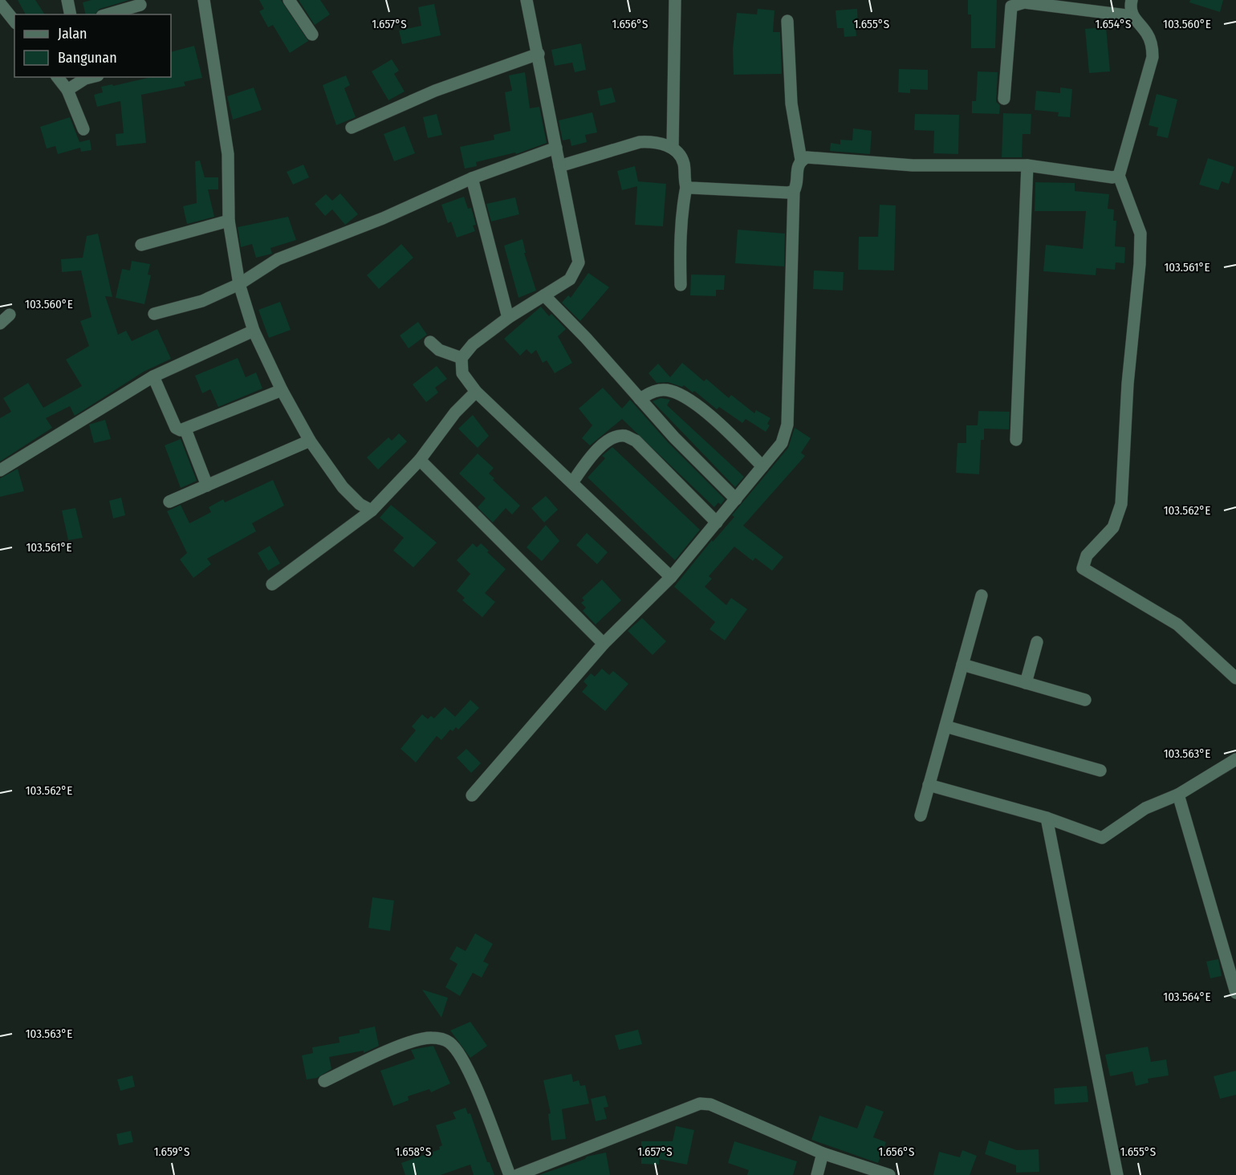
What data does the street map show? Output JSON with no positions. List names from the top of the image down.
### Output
{
  "legend": ["Jalan", "Bangunan"],
  "coordinates": [
    "1.657°S",
    "1.656°S",
    "1.655°S",
    "1.654°S",
    "103.560°E",
    "103.561°E",
    "103.562°E",
    "103.563°E",
    "103.564°E",
    "1.659°S",
    "1.658°S"
  ]
}
